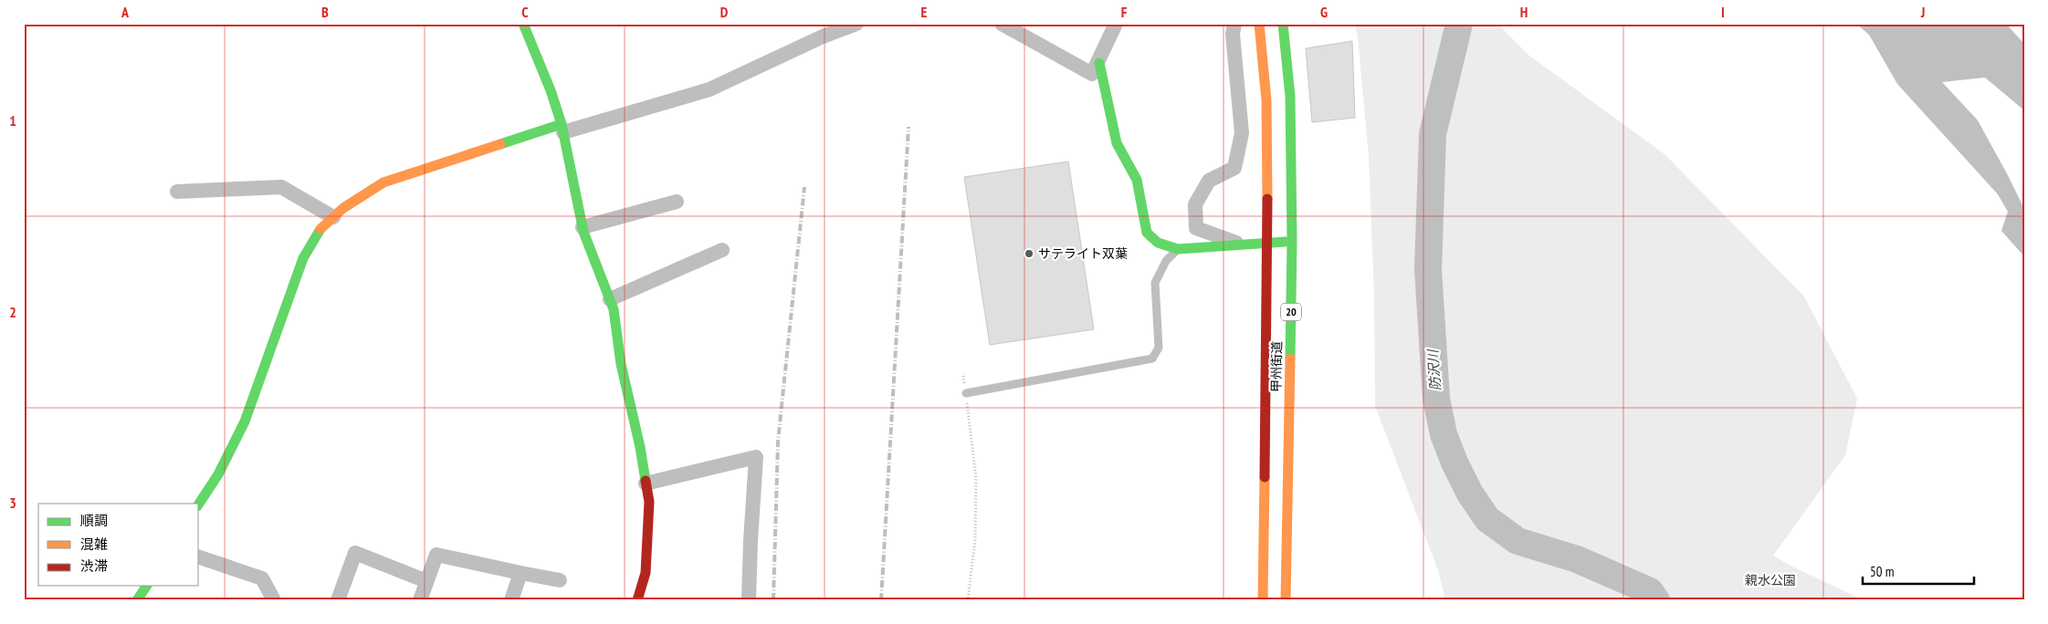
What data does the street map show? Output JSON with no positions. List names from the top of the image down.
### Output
{
  "streets": {
    "main road": ["20", "甲州街道"]
  },
  "water": ["防沢川"],
  "parks": ["親水公園"],
  "places": ["サテライト双葉"],
  "legend": ["順調", "混雑", "渋滞"],
  "scale_bar": "50 m",
  "grid": {
    "columns": [
      "A",
      "B",
      "C",
      "D",
      "E",
      "F",
      "G",
      "H",
      "I",
      "J"
    ],
    "rows": ["1", "2", "3"]
  }
}
